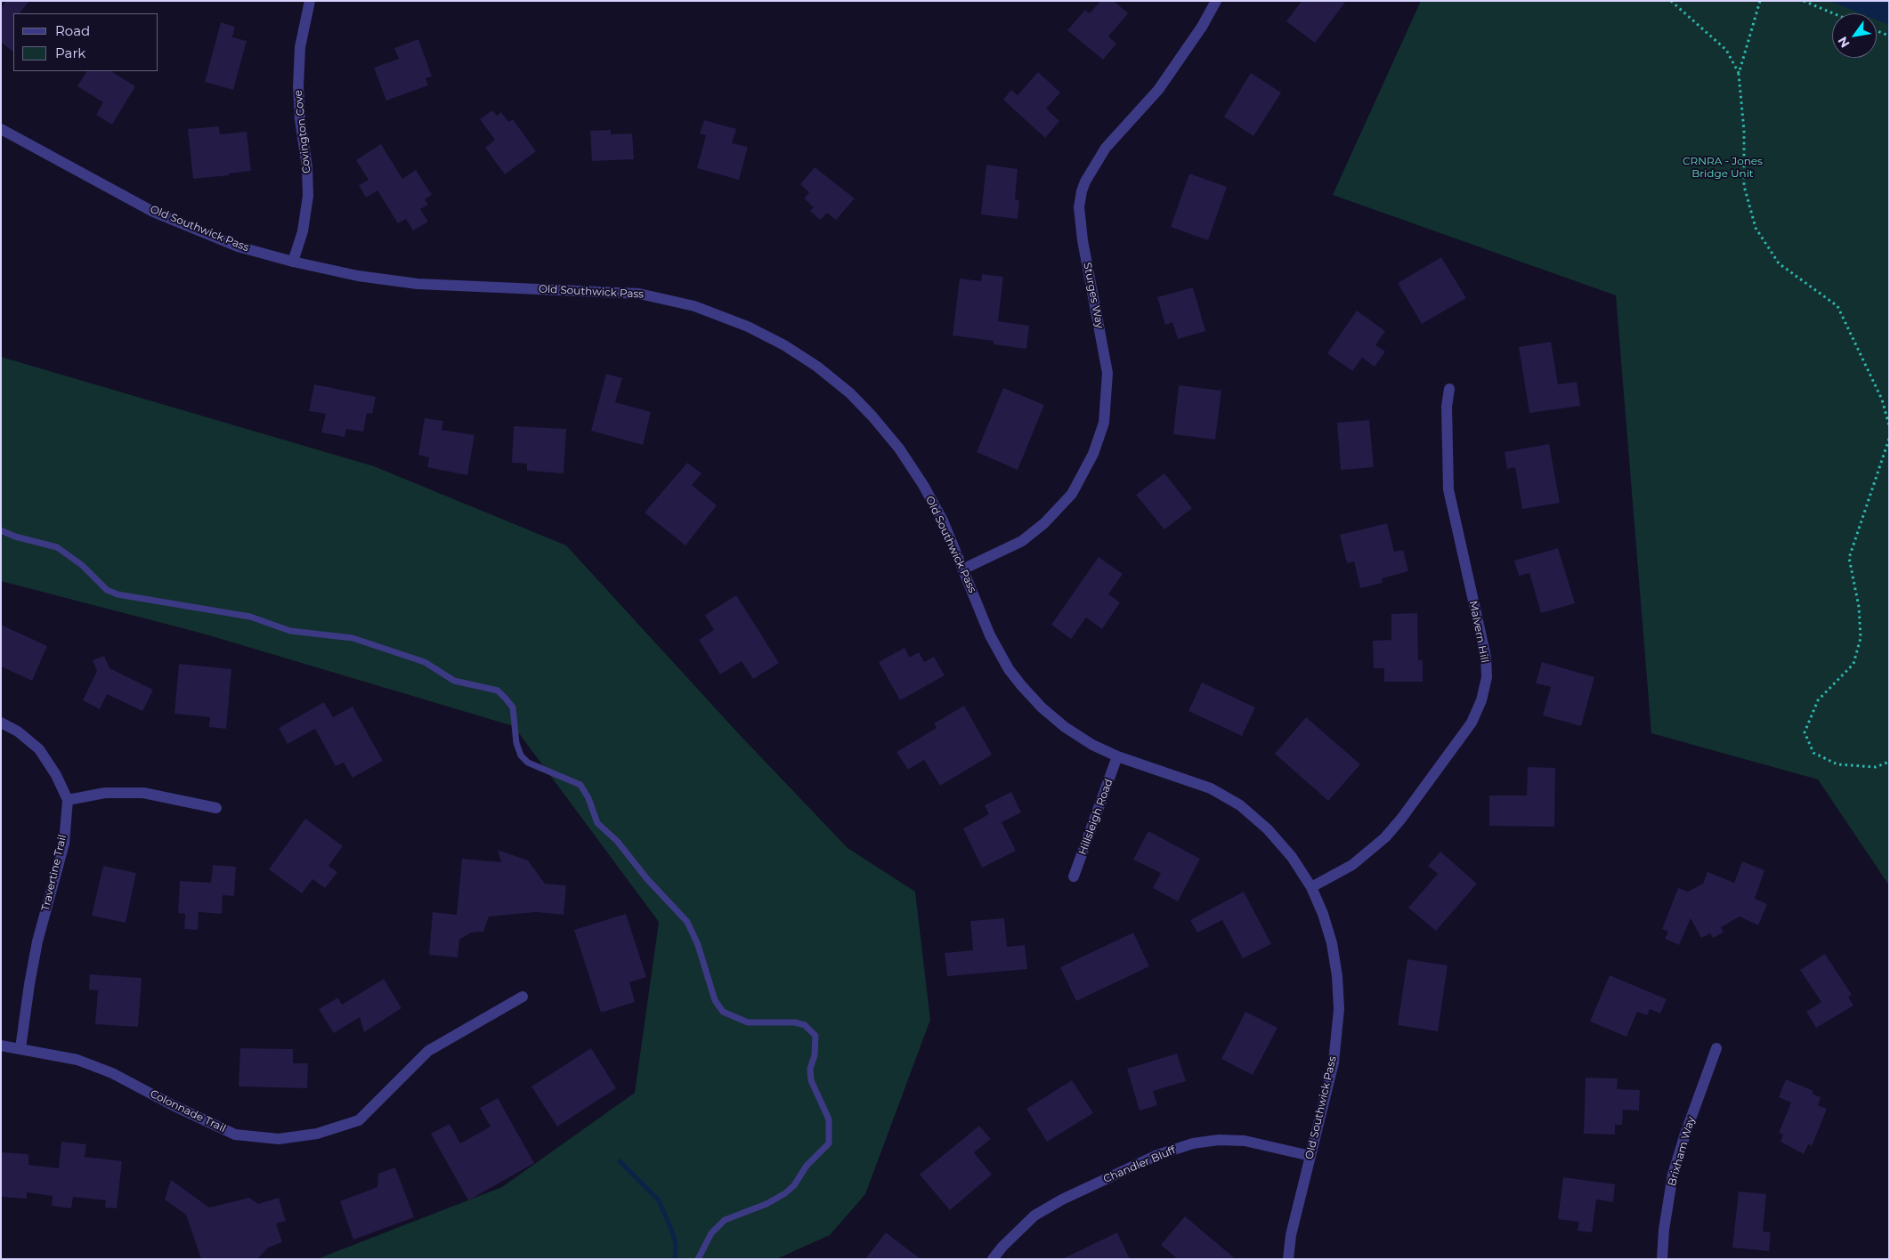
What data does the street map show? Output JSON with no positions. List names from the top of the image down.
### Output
{
  "streets": {
    "street": [
      "Covington Cove",
      "Old Southwick Pass",
      "Sturges Way",
      "Malvern Hill",
      "Hillsleigh Road",
      "Travertine Trail",
      "Colonnade Trail",
      "Brixham Way",
      "Chandler Bluff"
    ]
  },
  "crossings": [
    ["Covington Cove", "Old Southwick Pass"],
    ["Old Southwick Pass", "Sturges Way"],
    ["Old Southwick Pass", "Malvern Hill"],
    ["Old Southwick Pass", "Hillsleigh Road"],
    ["Old Southwick Pass", "Chandler Bluff"],
    ["Travertine Trail", "Colonnade Trail"]
  ],
  "parks": ["CRNRA - Jones Bridge Unit"],
  "legend": ["Road", "Park"],
  "north": "bottom left"
}
